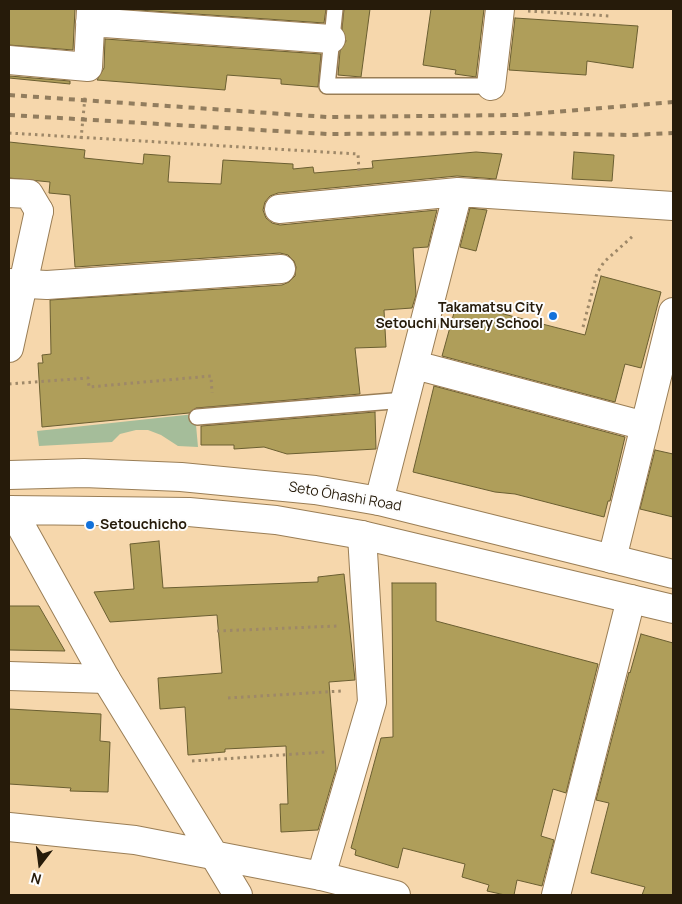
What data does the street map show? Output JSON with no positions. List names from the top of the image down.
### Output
{
  "streets": {
    "street": ["Seto Ōhashi Road"]
  },
  "places": ["Takamatsu City Setouchi Nursery School", "Setouchicho"],
  "north": "bottom"
}
